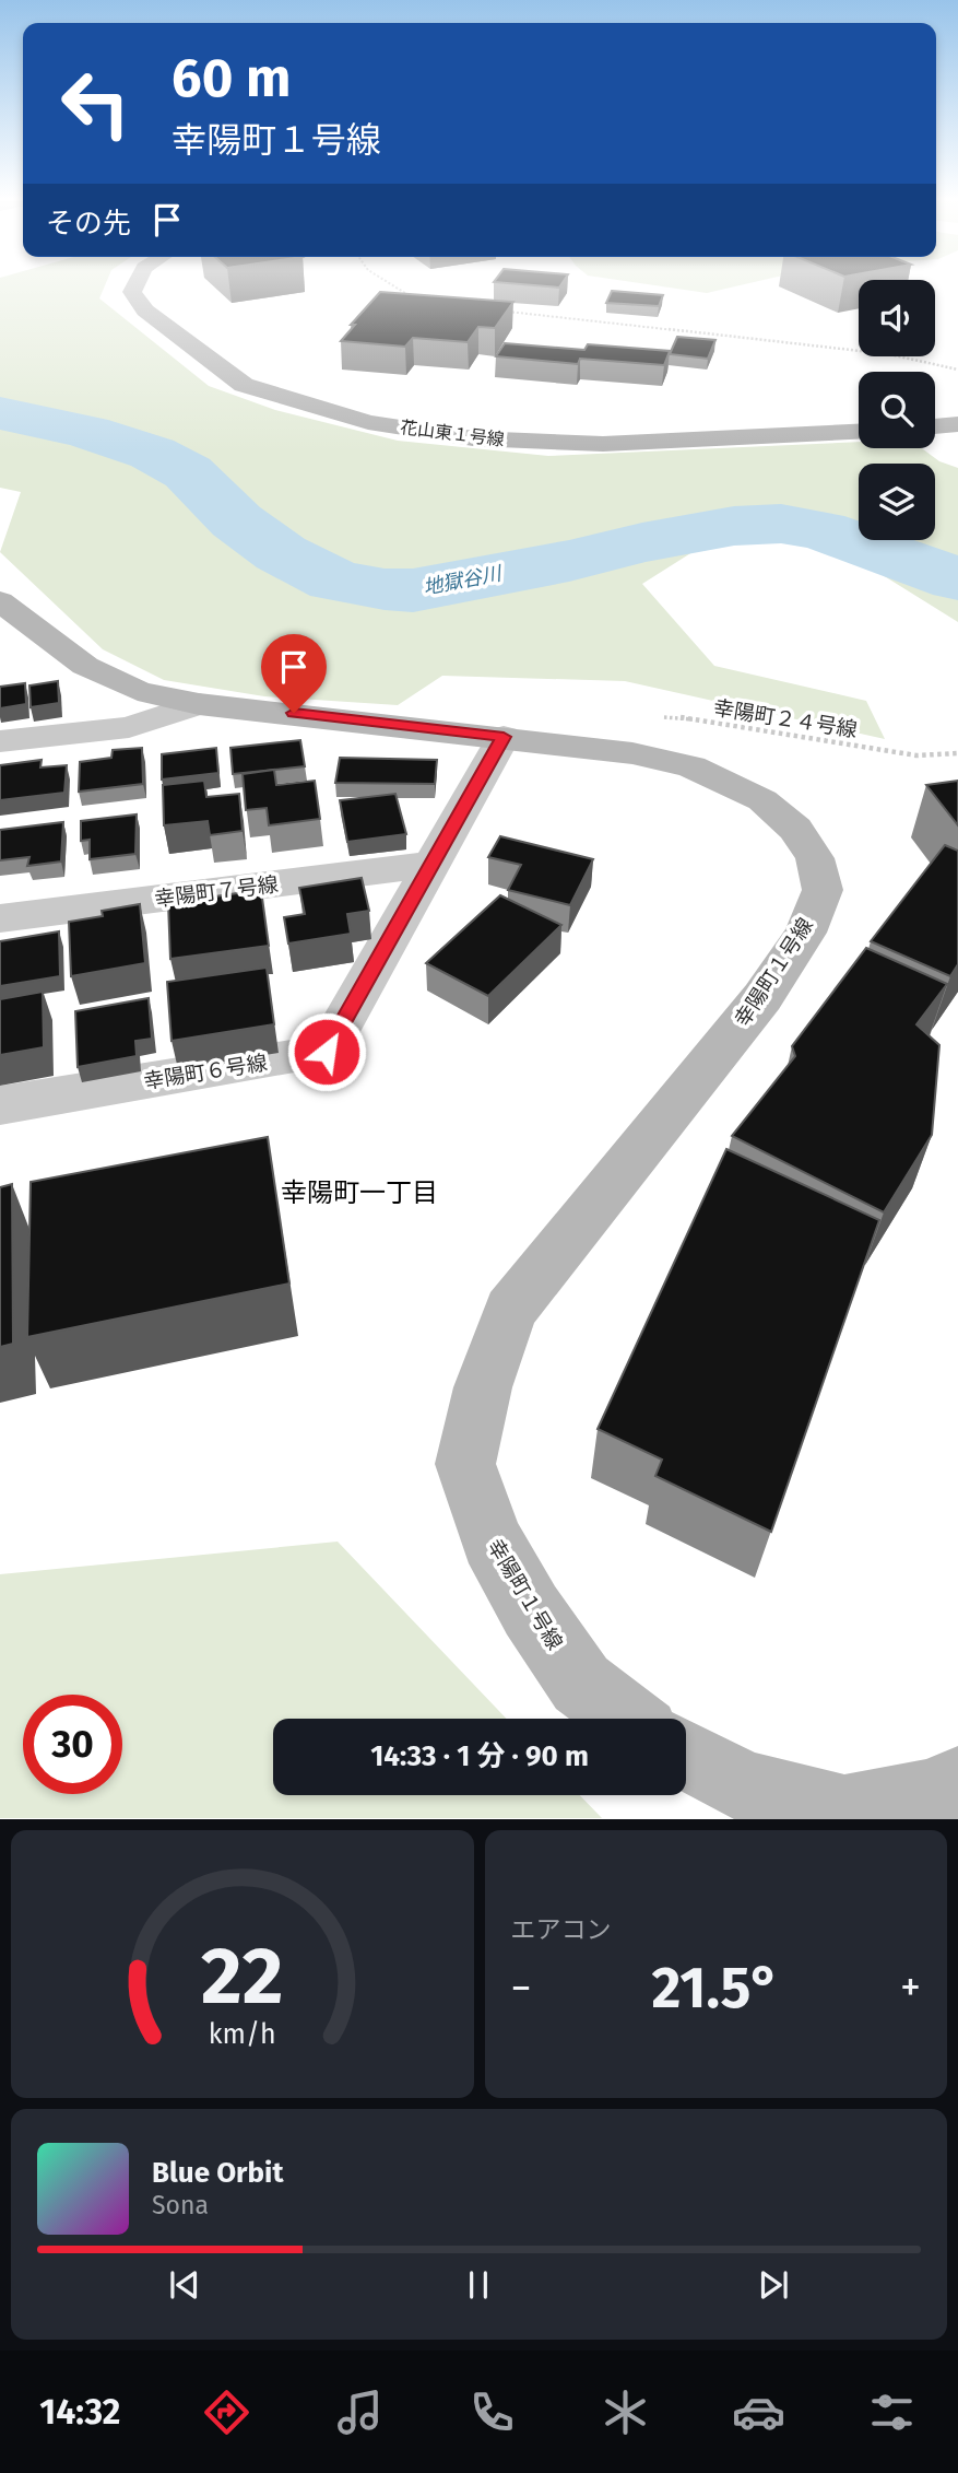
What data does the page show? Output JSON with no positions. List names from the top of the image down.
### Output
{
  "streets": {
    "street": [
      "花山東１号線",
      "幸陽町７号線",
      "幸陽町１号線",
      "幸陽町６号線"
    ],
    "path": ["幸陽町２４号線"]
  },
  "crossings": [
    ["幸陽町２４号線", "幸陽町１号線"],
    ["幸陽町７号線", "幸陽町６号線"],
    ["幸陽町１号線", "幸陽町６号線"]
  ],
  "districts": ["幸陽町一丁目"],
  "water": ["地獄谷川"],
  "page": {
    "turn": ["60 m", "幸陽町１号線"],
    "then": "その先",
    "limit": "30",
    "trip": "14:33 · 1 分 · 90 m",
    "tile": "エアコン",
    "heat": ["−", "21.5°", "+"],
    "song": ["Blue Orbit", "Sona"],
    "tabs": "14:32",
    "gauge": ["22", "km/h"]
  }
}
